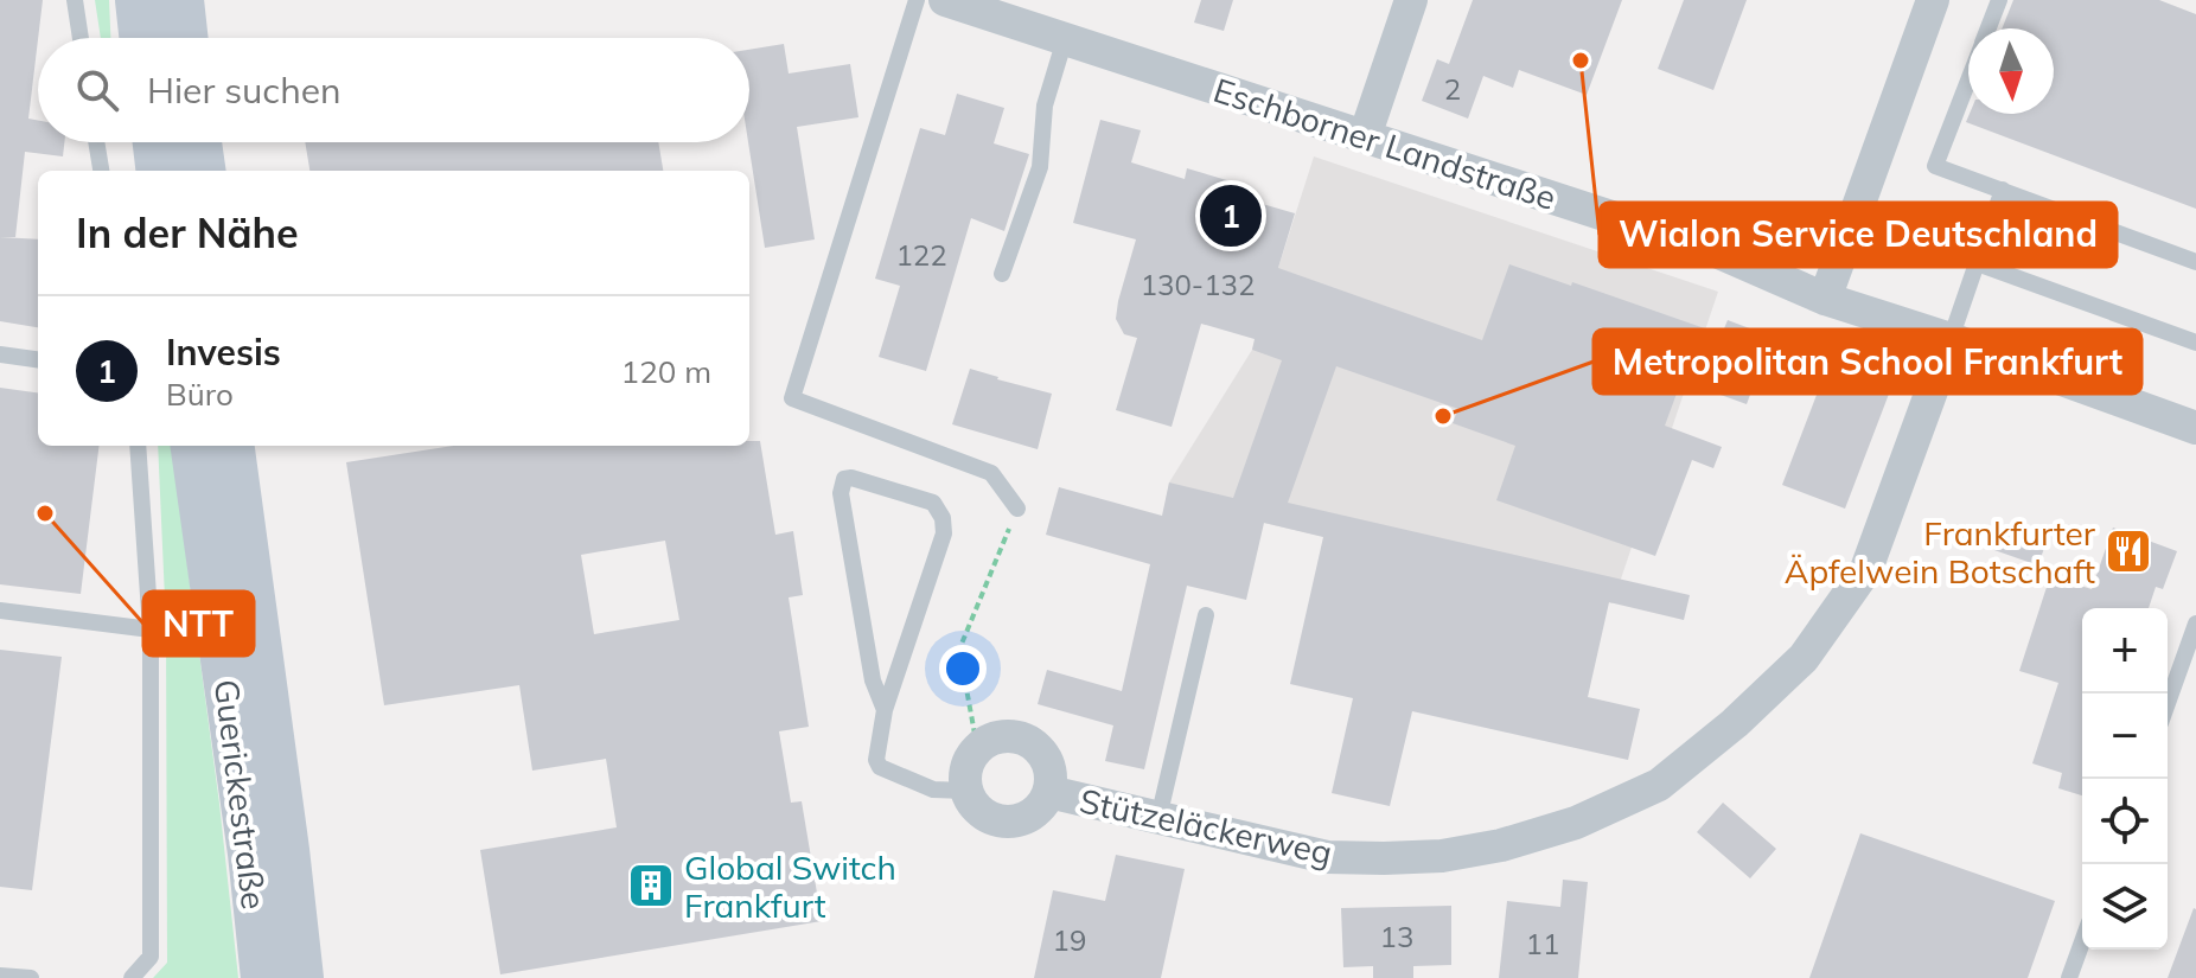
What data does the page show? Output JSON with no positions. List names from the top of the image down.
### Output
{
  "streets": {
    "main road": ["Guerickestraße"],
    "street": ["Eschborner Landstraße", "Stützeläckerweg"]
  },
  "crossings": [
    ["Eschborner Landstraße", "Stützeläckerweg"]
  ],
  "places": {
    "other": ["Wialon Service Deutschland", "Metropolitan School Frankfurt", "NTT"],
    "restaurant": ["Frankfurter Äpfelwein Botschaft"],
    "building": ["Global Switch Frankfurt"]
  },
  "house_numbers": [
    "2",
    "122",
    "130-132",
    "13",
    "19",
    "11"
  ],
  "north": "bottom",
  "page": {
    "search": "Hier suchen",
    "heading": "In der Nähe",
    "pins": "1",
    "list": [
      {
        "mark": "1",
        "name": "Invesis",
        "note": "Büro",
        "value": "120 m"
      }
    ],
    "map_buttons": ["+", "−"]
  }
}
